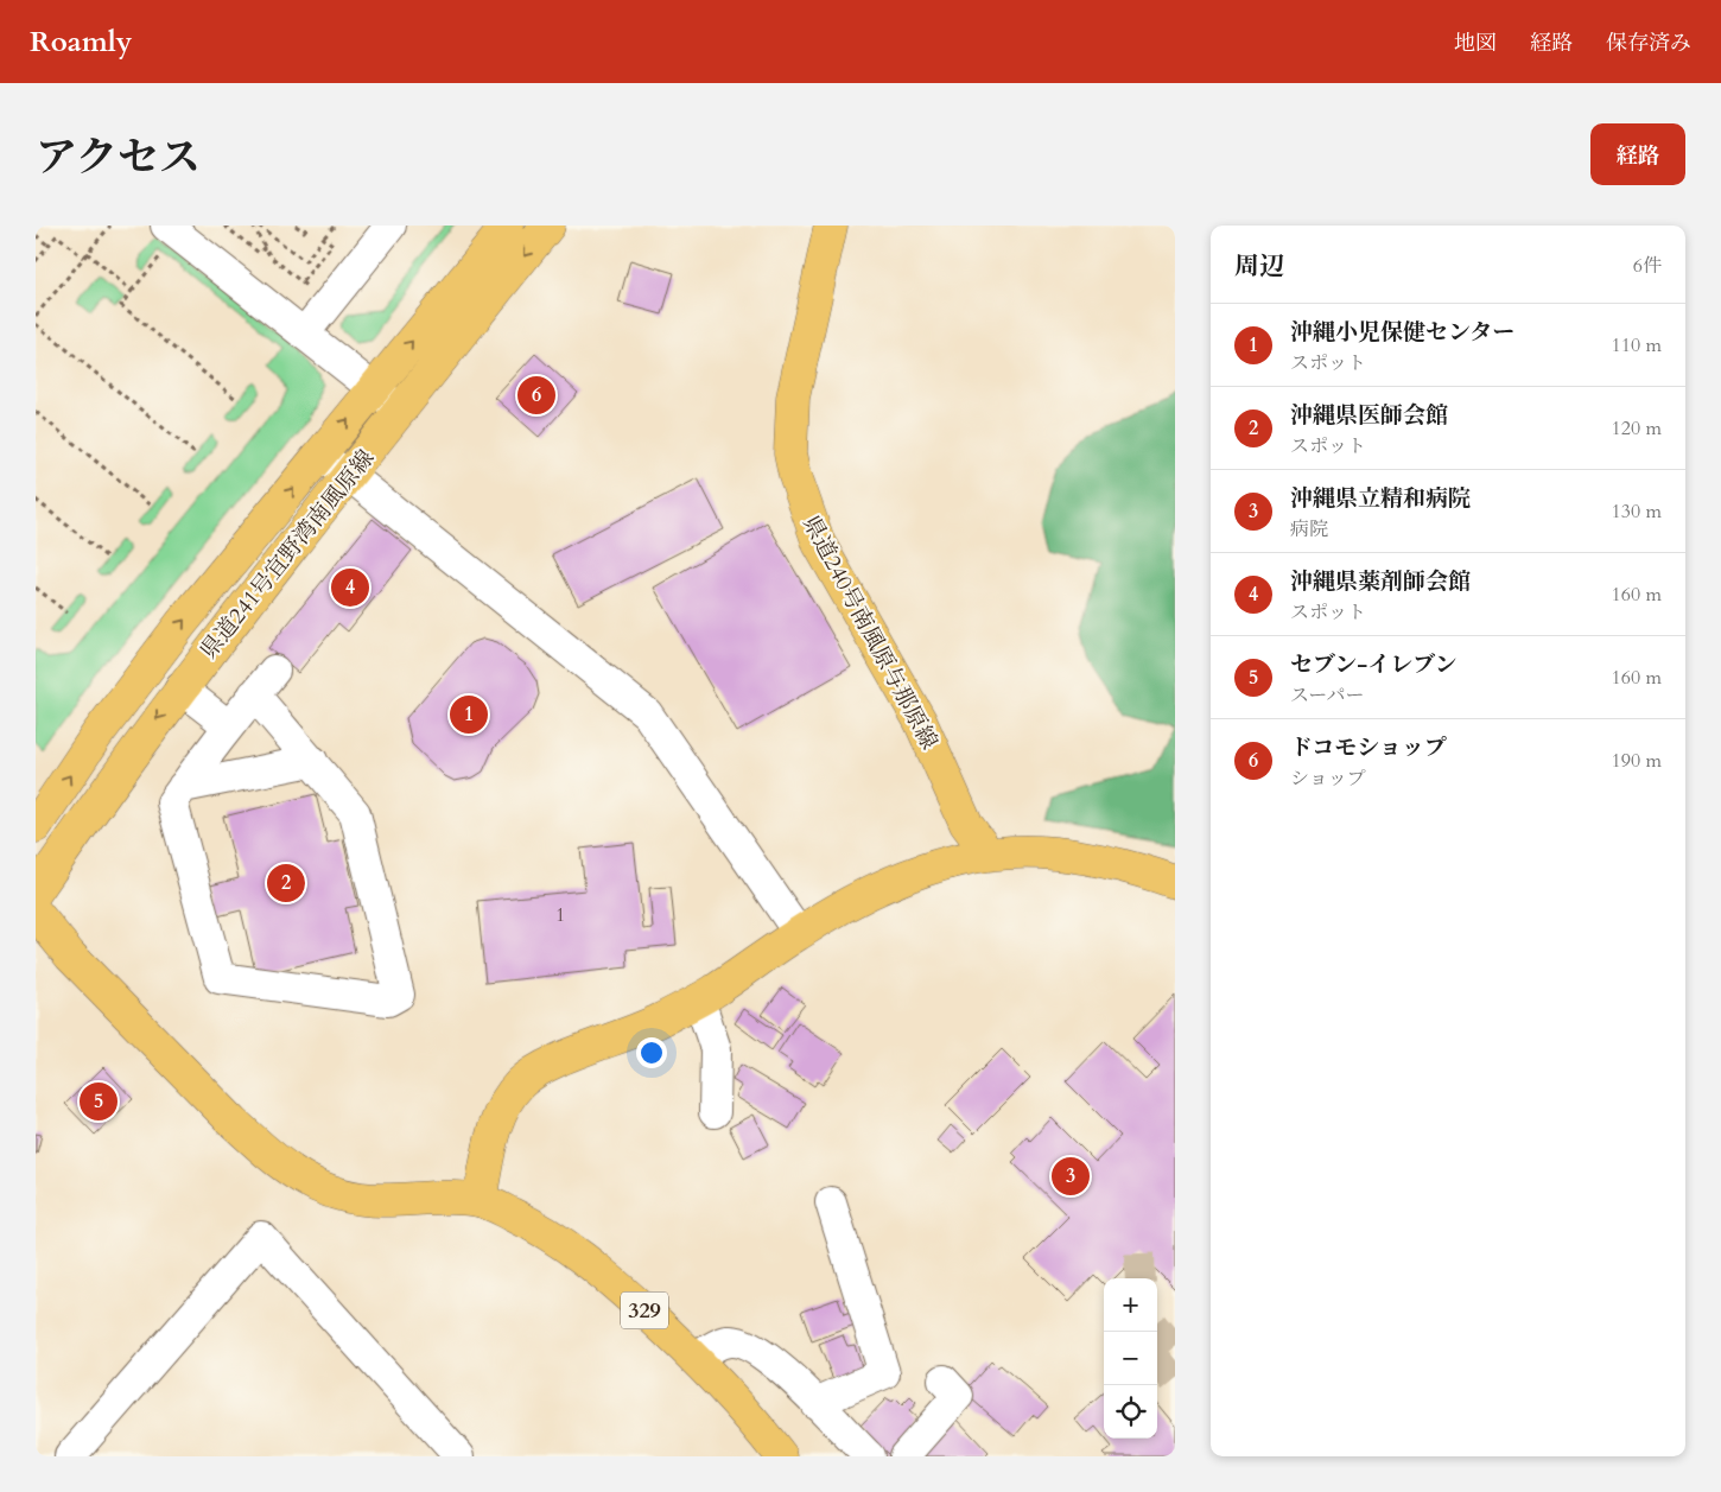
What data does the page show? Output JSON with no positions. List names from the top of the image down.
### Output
{
  "streets": {
    "main road": ["県道241号宜野湾南風原線", "県道240号南風原与那原線", "329"]
  },
  "house_numbers": ["1"],
  "page": {
    "header": "Roamly",
    "nav": ["地図", "経路", "保存済み"],
    "title": "アクセス",
    "buttons": "経路",
    "heading": ["周辺", "6件"],
    "list": [
      {
        "mark": "1",
        "name": "沖縄小児保健センター",
        "note": "スポット",
        "value": "110 m"
      },
      {
        "mark": "2",
        "name": "沖縄県医師会館",
        "note": "スポット",
        "value": "120 m"
      },
      {
        "mark": "3",
        "name": "沖縄県立精和病院",
        "note": "病院",
        "value": "130 m"
      },
      {
        "mark": "4",
        "name": "沖縄県薬剤師会館",
        "note": "スポット",
        "value": "160 m"
      },
      {
        "mark": "5",
        "name": "セブン-イレブン",
        "note": "スーパー",
        "value": "160 m"
      },
      {
        "mark": "6",
        "name": "ドコモショップ",
        "note": "ショップ",
        "value": "190 m"
      }
    ],
    "pins": [
      "6",
      "4",
      "1",
      "2",
      "5",
      "3"
    ],
    "map_buttons": ["+", "−"]
  }
}
